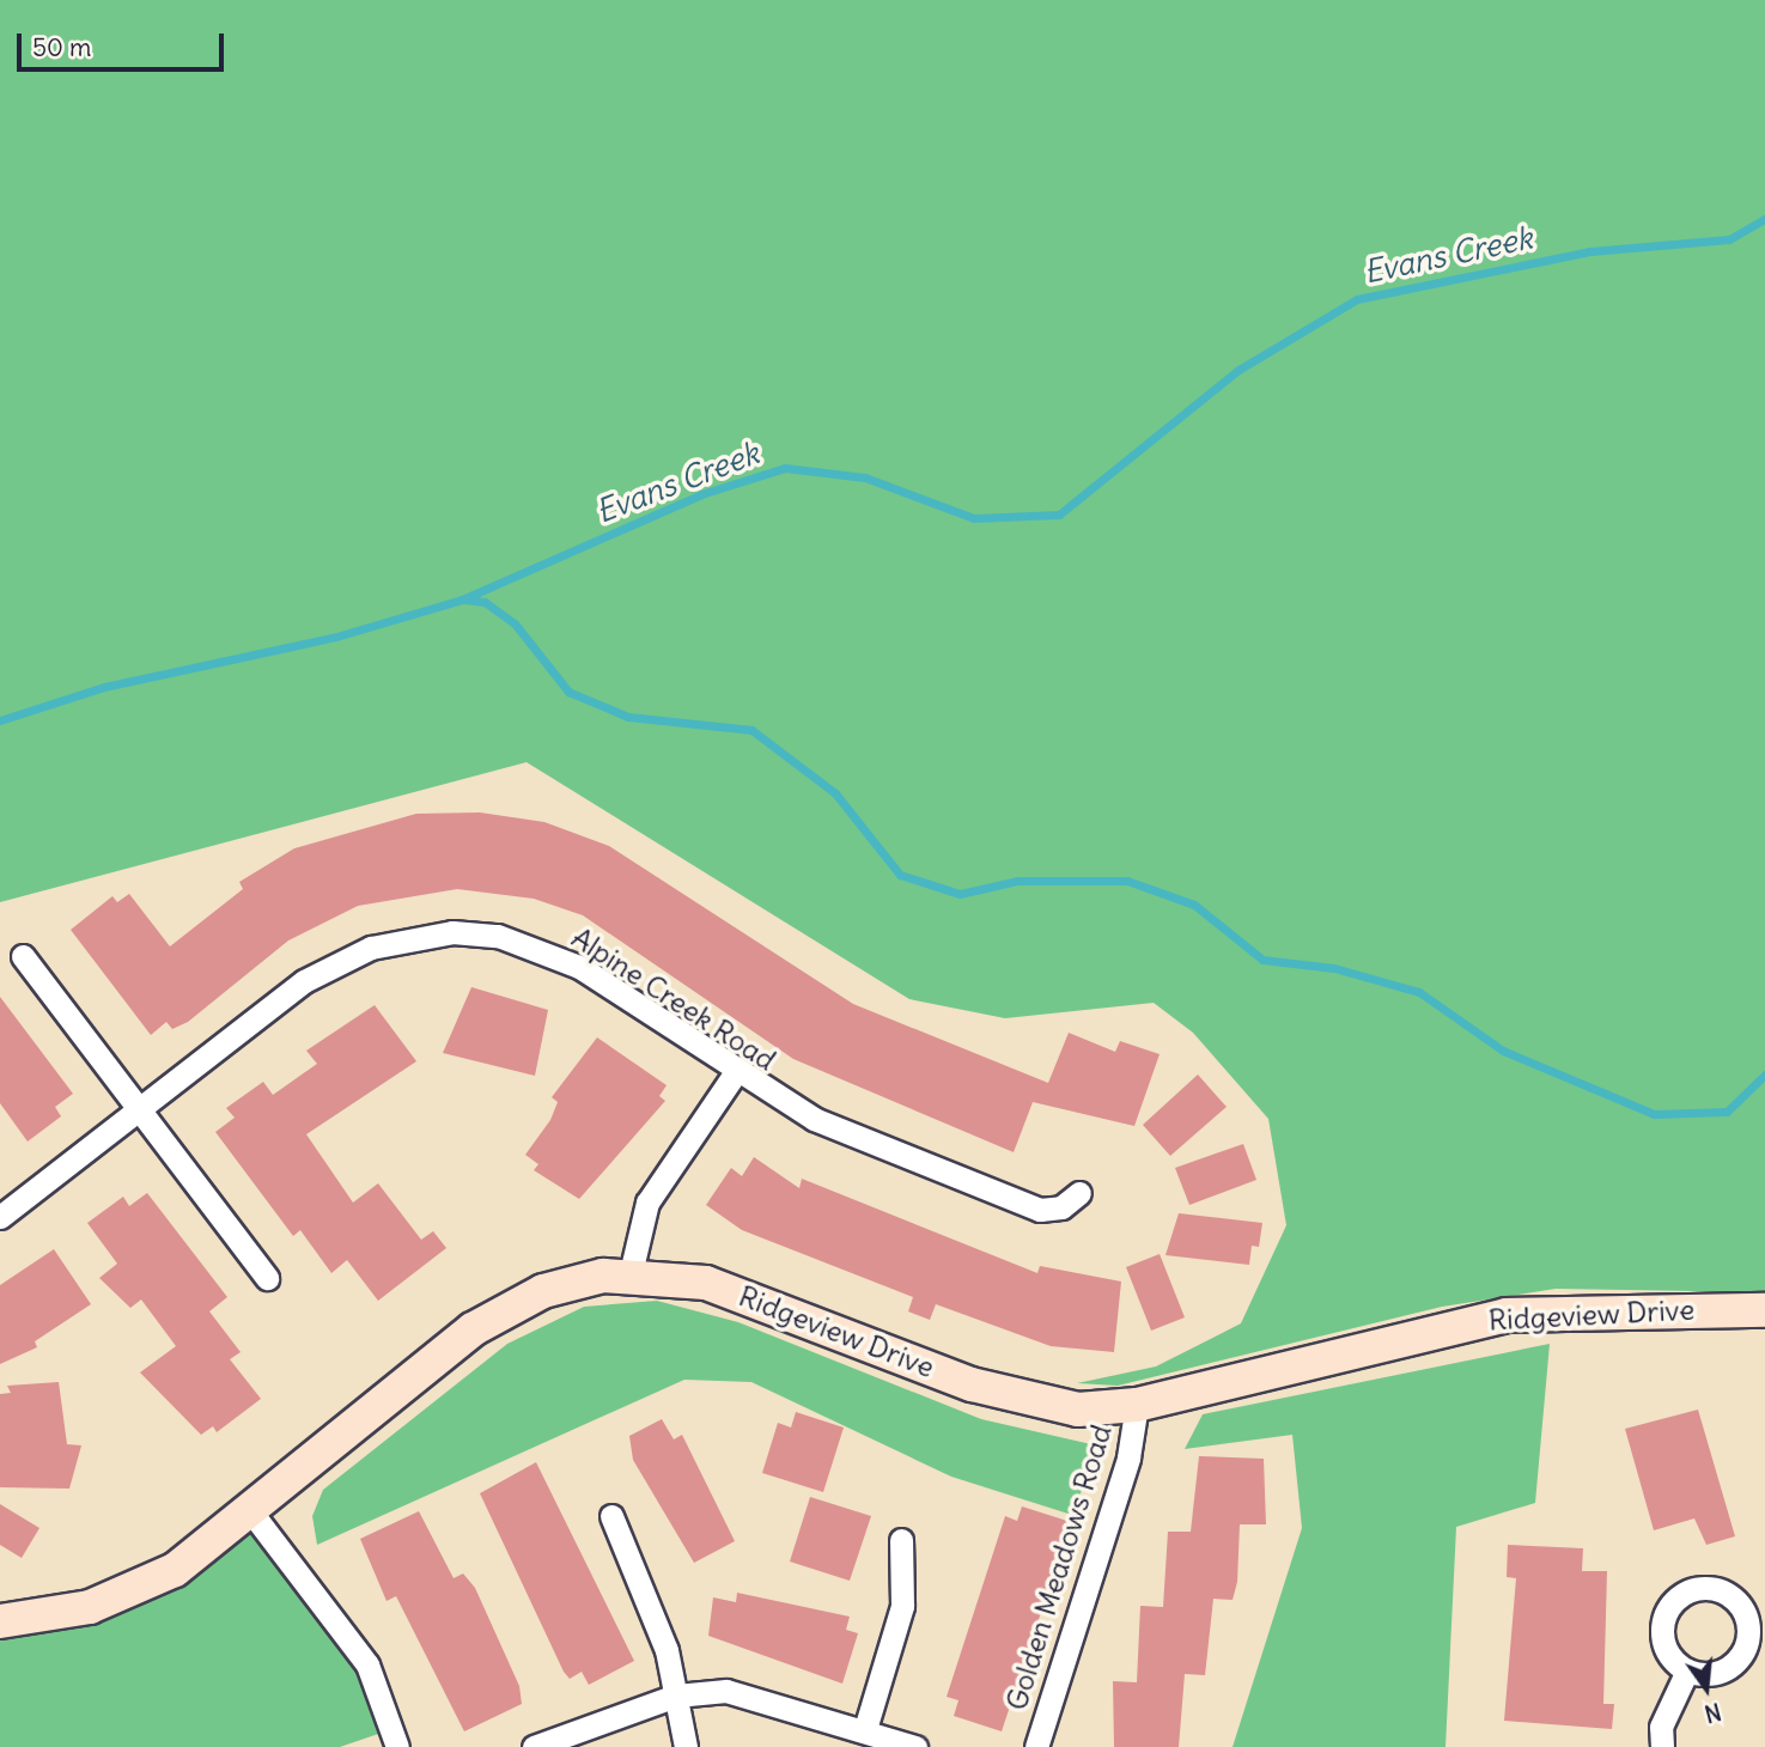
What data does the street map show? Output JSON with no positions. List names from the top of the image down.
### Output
{
  "streets": {
    "street": ["Alpine Creek Road", "Ridgeview Drive", "Golden Meadows Road"]
  },
  "crossings": [
    ["Ridgeview Drive", "Golden Meadows Road"]
  ],
  "water": ["Evans Creek"],
  "scale_bar": "50 m",
  "north": "bottom"
}
